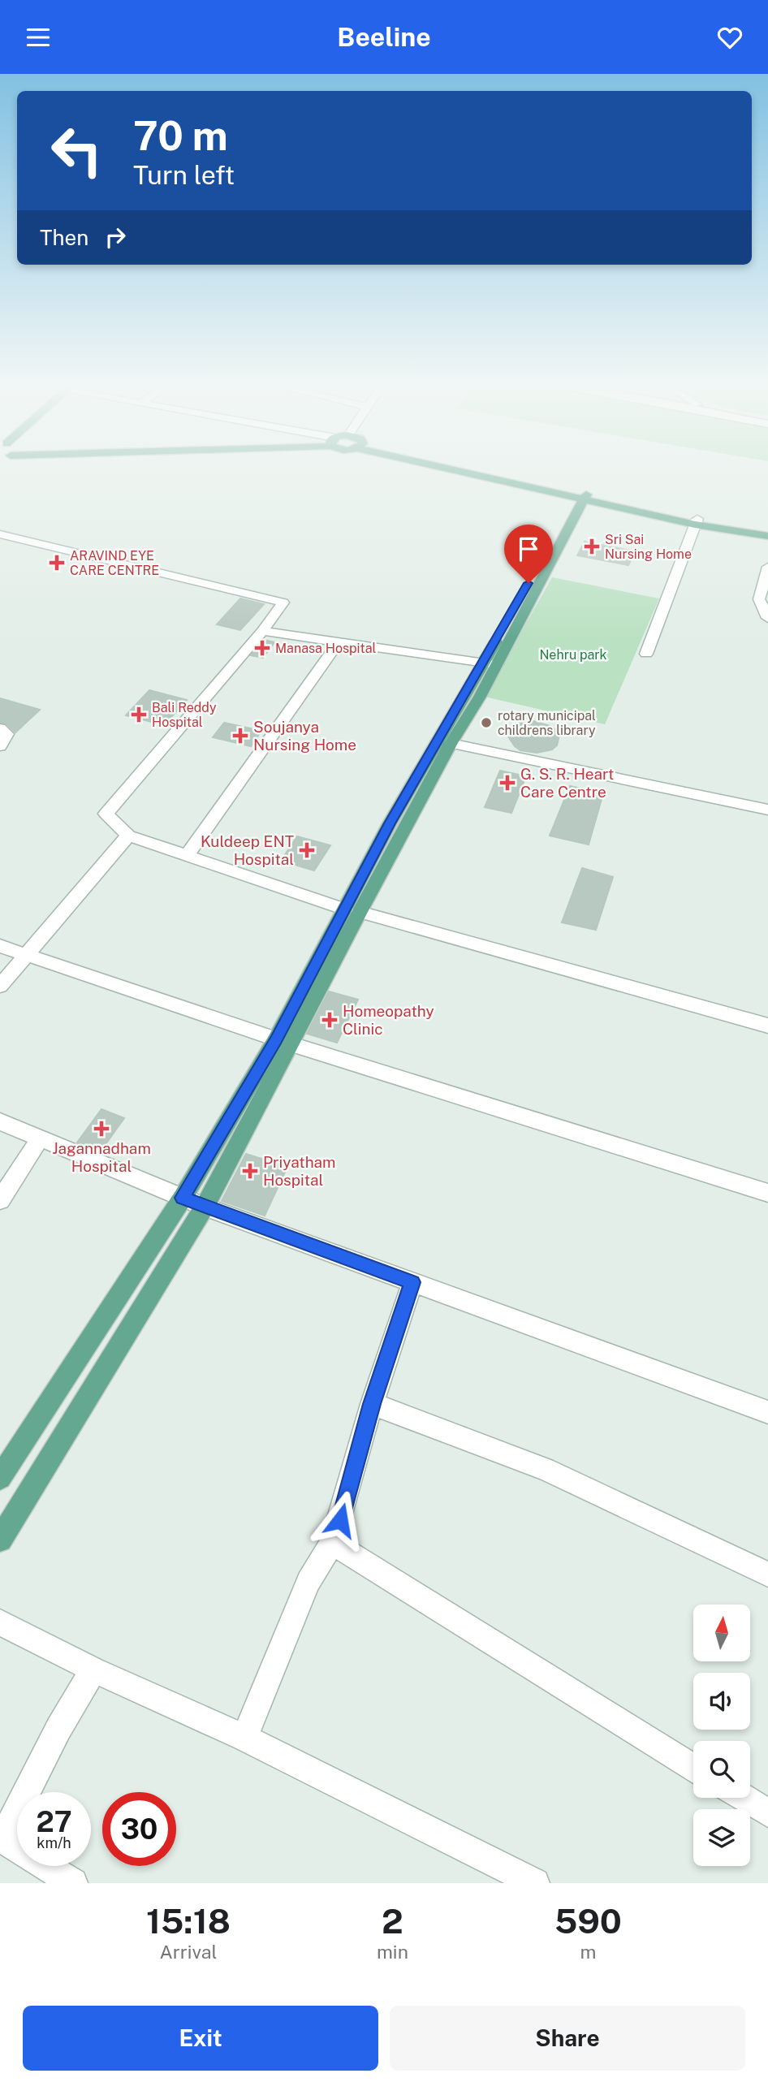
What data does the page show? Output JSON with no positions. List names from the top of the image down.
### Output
{
  "parks": ["Nehru park"],
  "places": {
    "health": [
      "Sri Sai Nursing Home",
      "ARAVIND EYE CARE CENTRE",
      "Manasa Hospital",
      "Bali Reddy Hospital",
      "Soujanya Nursing Home",
      "G. S. R. Heart Care Centre",
      "Kuldeep ENT Hospital",
      "Homeopathy Clinic",
      "Jagannadham Hospital",
      "Priyatham Hospital"
    ],
    "other": ["rotary municipal childrens library"]
  },
  "north": "top",
  "page": {
    "header": "Beeline",
    "turn": ["70 m", "Turn left"],
    "then": "Then",
    "speed": "27 km/h",
    "limit": "30",
    "eta": [
      "15:18",
      "Arrival",
      "2",
      "min",
      "590",
      "m"
    ],
    "buttons": ["Exit", "Share"]
  }
}
